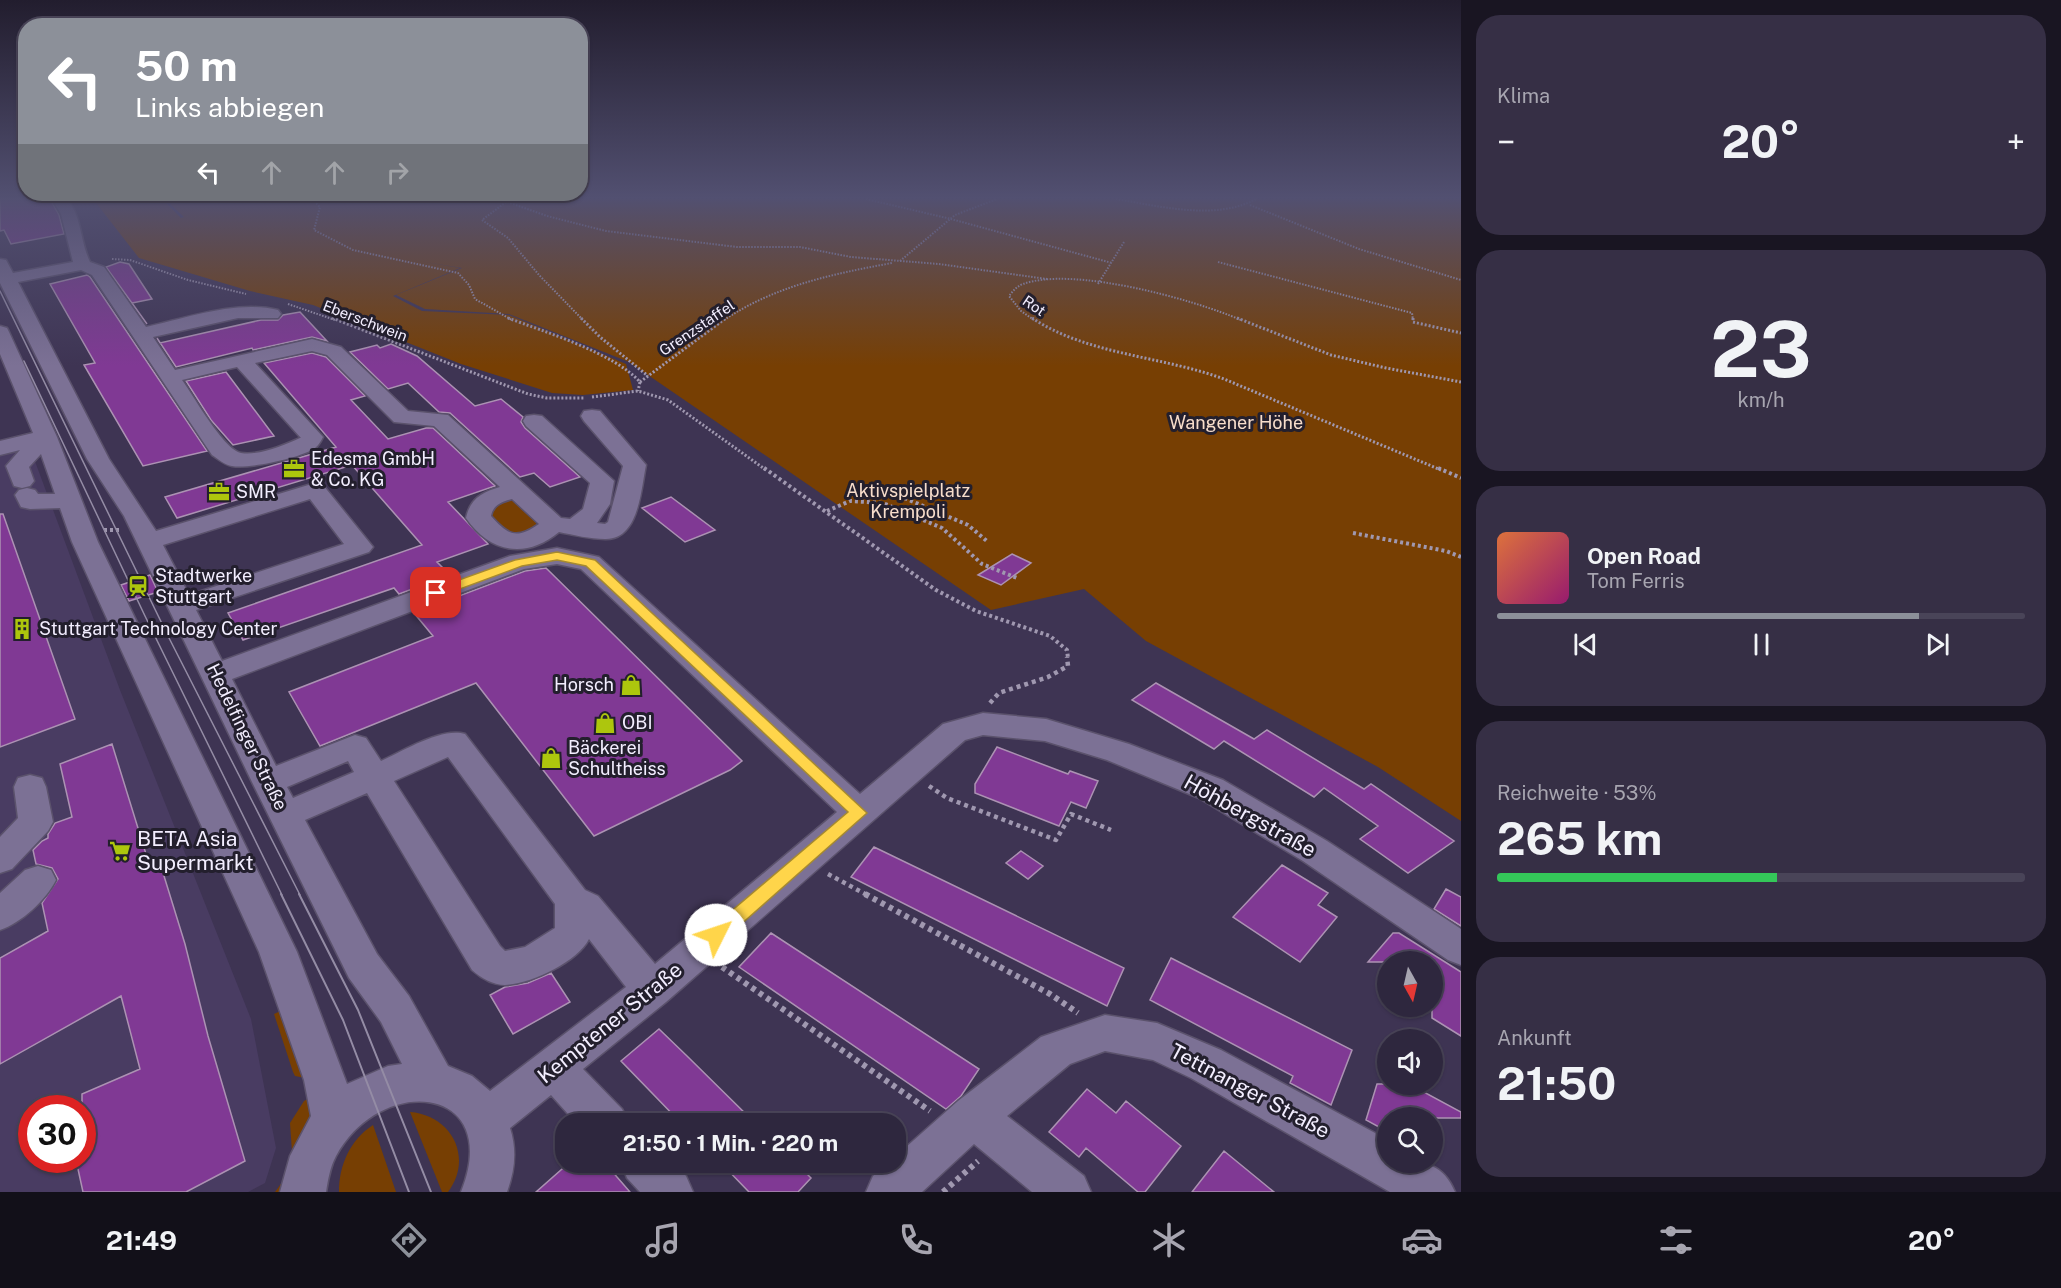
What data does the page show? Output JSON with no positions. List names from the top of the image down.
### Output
{
  "streets": {
    "street": [
      "Hedelfinger Straße",
      "Höhbergstraße",
      "Kemptener Straße",
      "Tettnanger Straße"
    ],
    "path": ["Rot", "Eberschwein", "Grenzstaffel"]
  },
  "crossings": [
    ["Höhbergstraße", "Kemptener Straße"]
  ],
  "parks": ["Wangener Höhe", "Aktivspielplatz Krempoli"],
  "places": {
    "office": ["Edesma GmbH & Co. KG", "SMR"],
    "station": ["Stadtwerke Stuttgart"],
    "building": ["Stuttgart Technology Center"],
    "shop": ["Horsch", "OBI", "Bäckerei Schultheiss"],
    "supermarket": ["BETA Asia Supermarkt"]
  },
  "north": "bottom",
  "page": {
    "tile": [
      "Klima",
      ["23", "km/h"],
      ["Reichweite · 53%", "265 km"],
      ["Ankunft", "21:50"]
    ],
    "turn": ["50 m", "Links abbiegen"],
    "heat": ["−", "20°", "+"],
    "song": ["Open Road", "Tom Ferris"],
    "limit": "30",
    "trip": "21:50 · 1 Min. · 220 m",
    "tabs": ["21:49", "20°"]
  }
}
